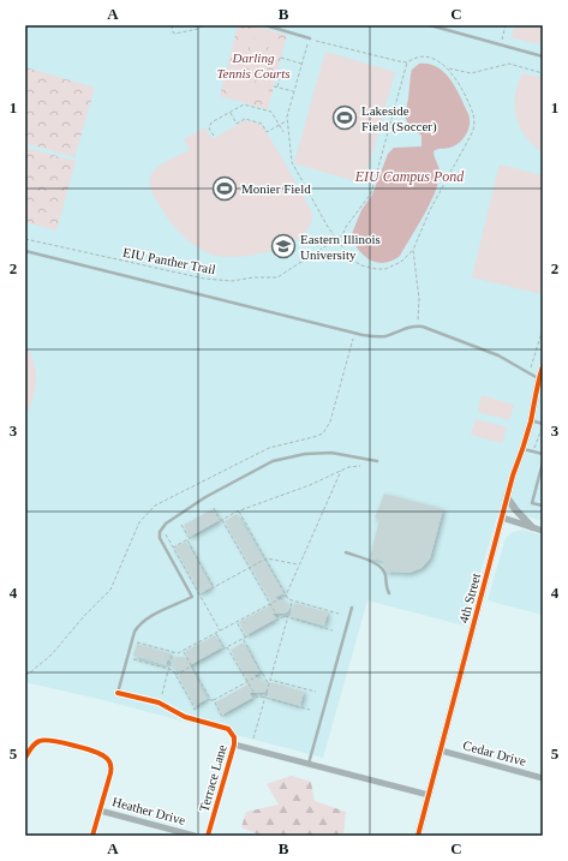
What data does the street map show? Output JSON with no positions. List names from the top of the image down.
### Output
{
  "streets": {
    "street": [
      "4th Street",
      "Cedar Drive",
      "Terrace Lane",
      "Heather Drive"
    ],
    "path": ["EIU Panther Trail"]
  },
  "crossings": [
    ["4th Street", "Cedar Drive"],
    ["4th Street", "Terrace Lane"]
  ],
  "water": ["EIU Campus Pond"],
  "parks": ["Darling Tennis Courts"],
  "places": {
    "sports": ["Lakeside Field (Soccer)", "Monier Field"],
    "school or university": ["Eastern Illinois University"]
  },
  "grid": {
    "columns": ["A", "B", "C"],
    "rows": [
      "1",
      "2",
      "3",
      "4",
      "5"
    ]
  }
}
